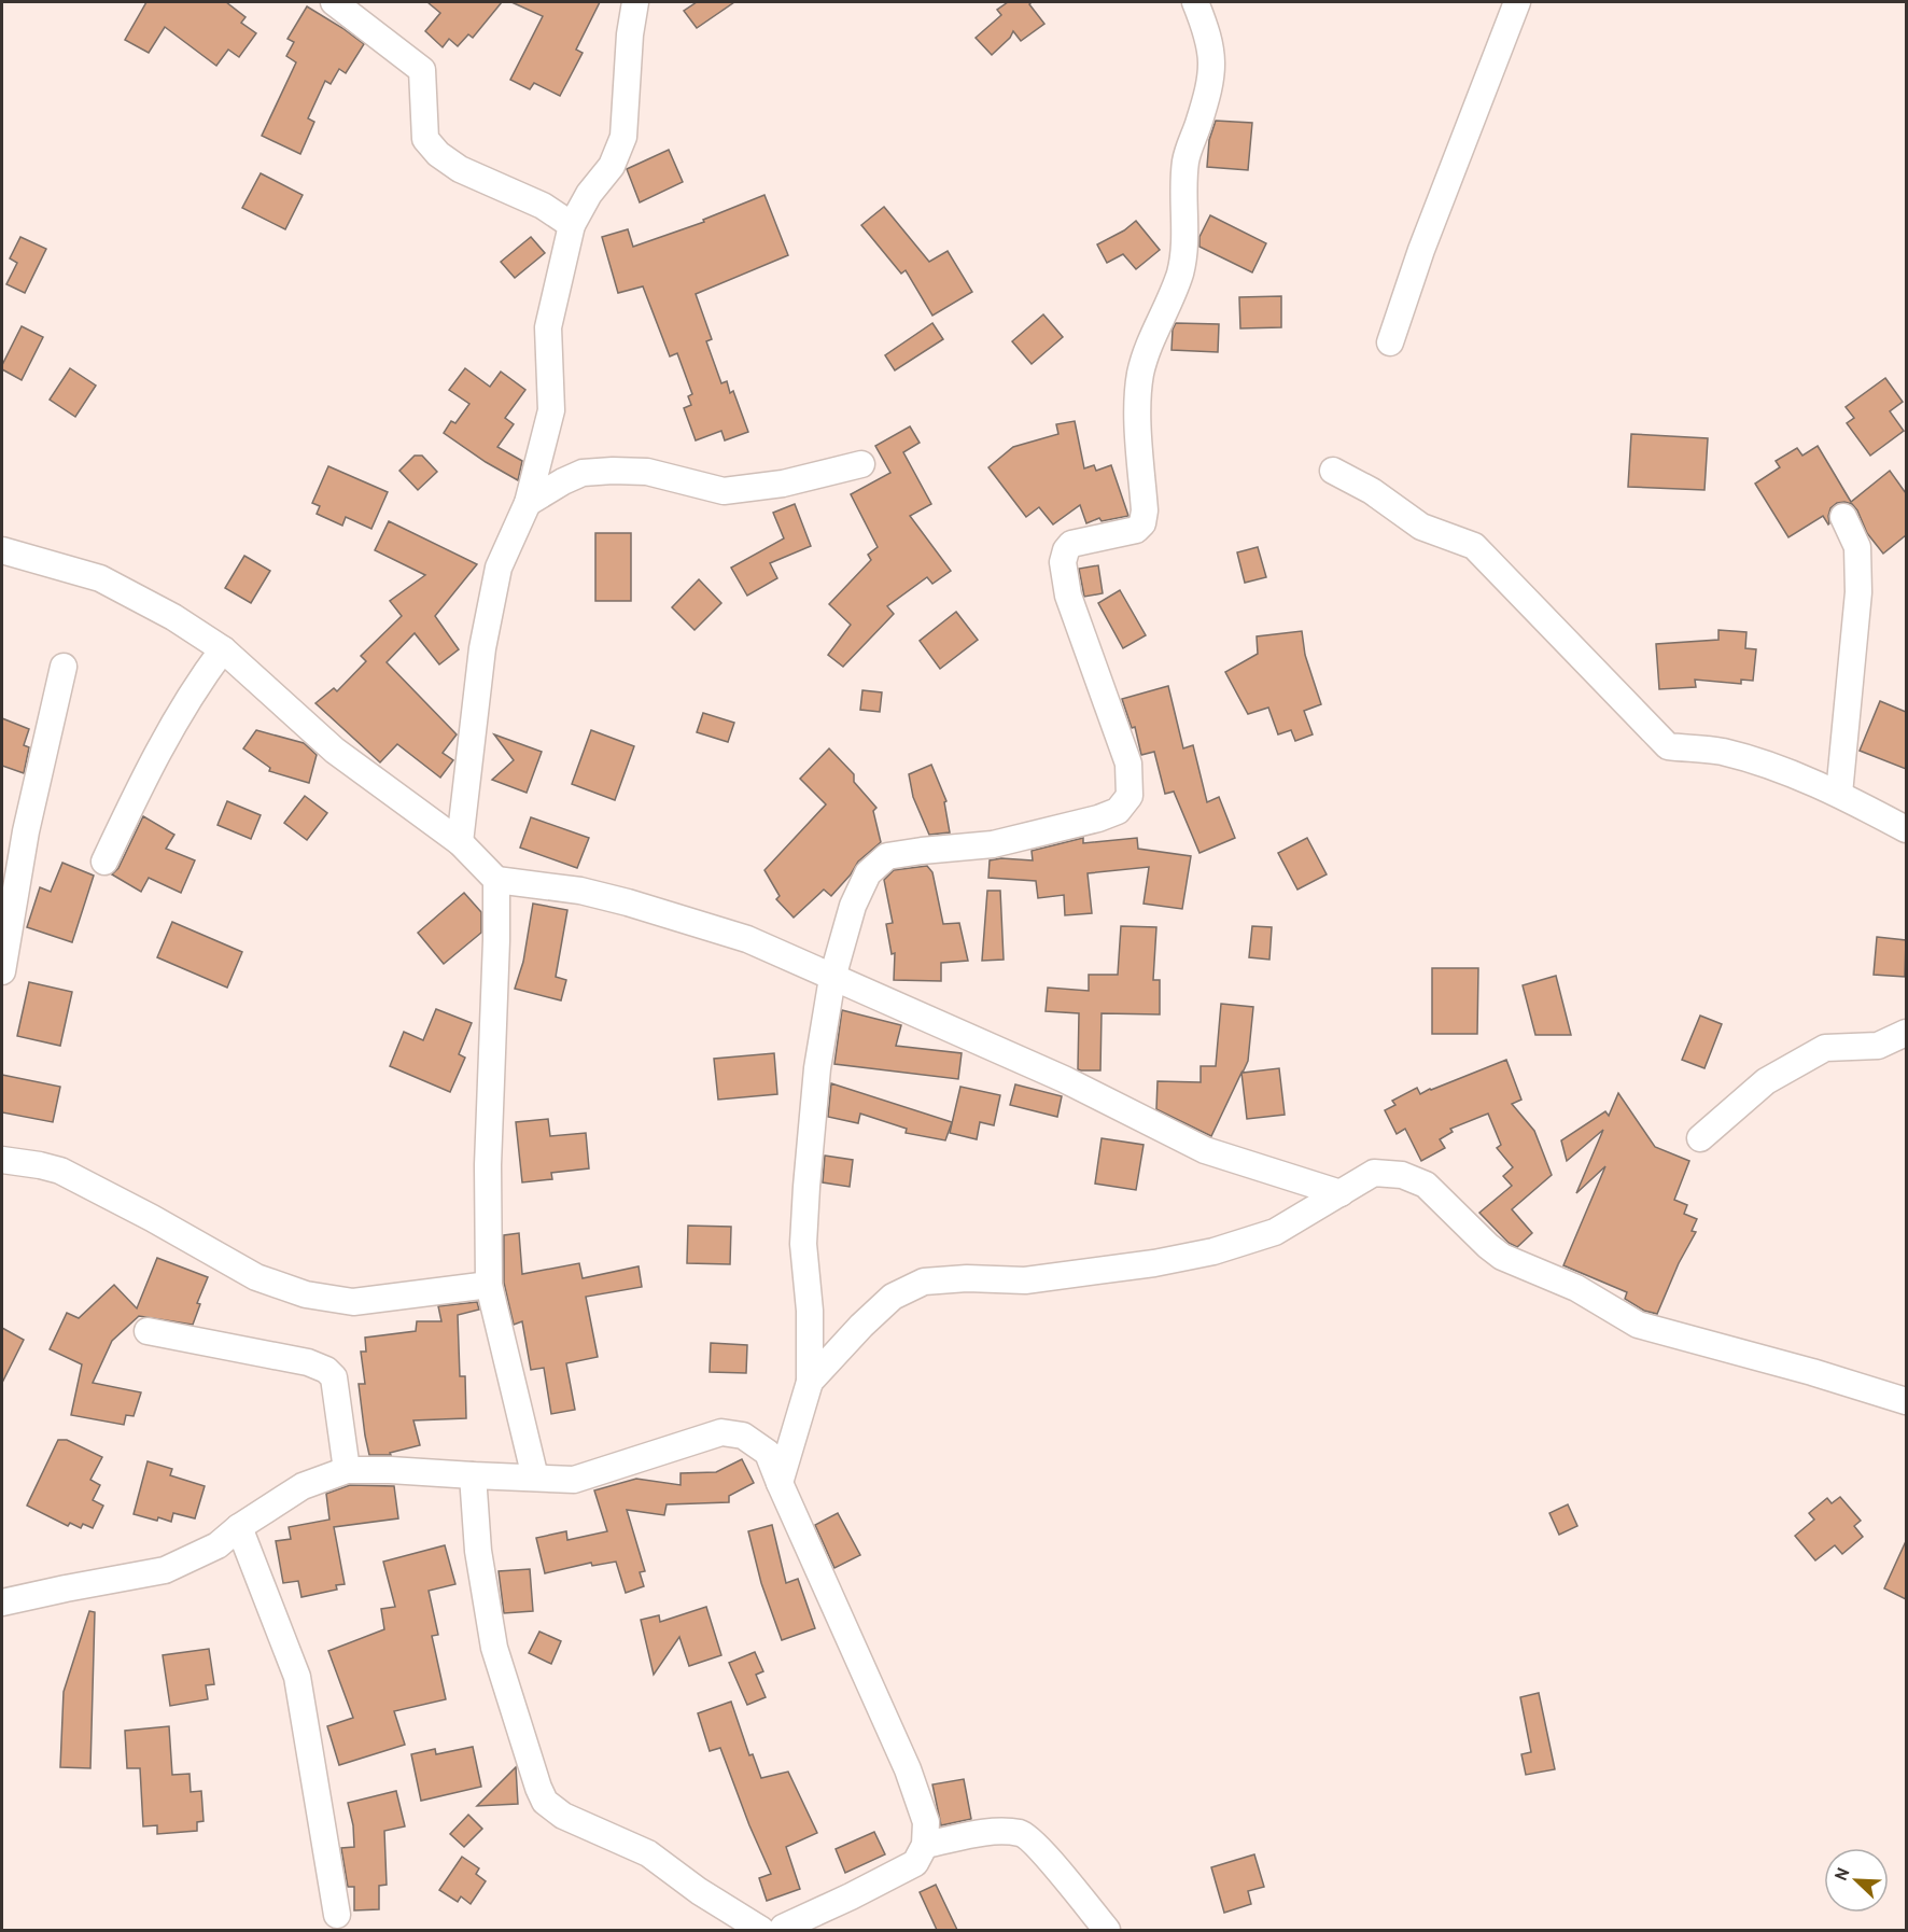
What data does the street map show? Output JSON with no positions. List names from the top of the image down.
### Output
{
  "north": "top left"
}
